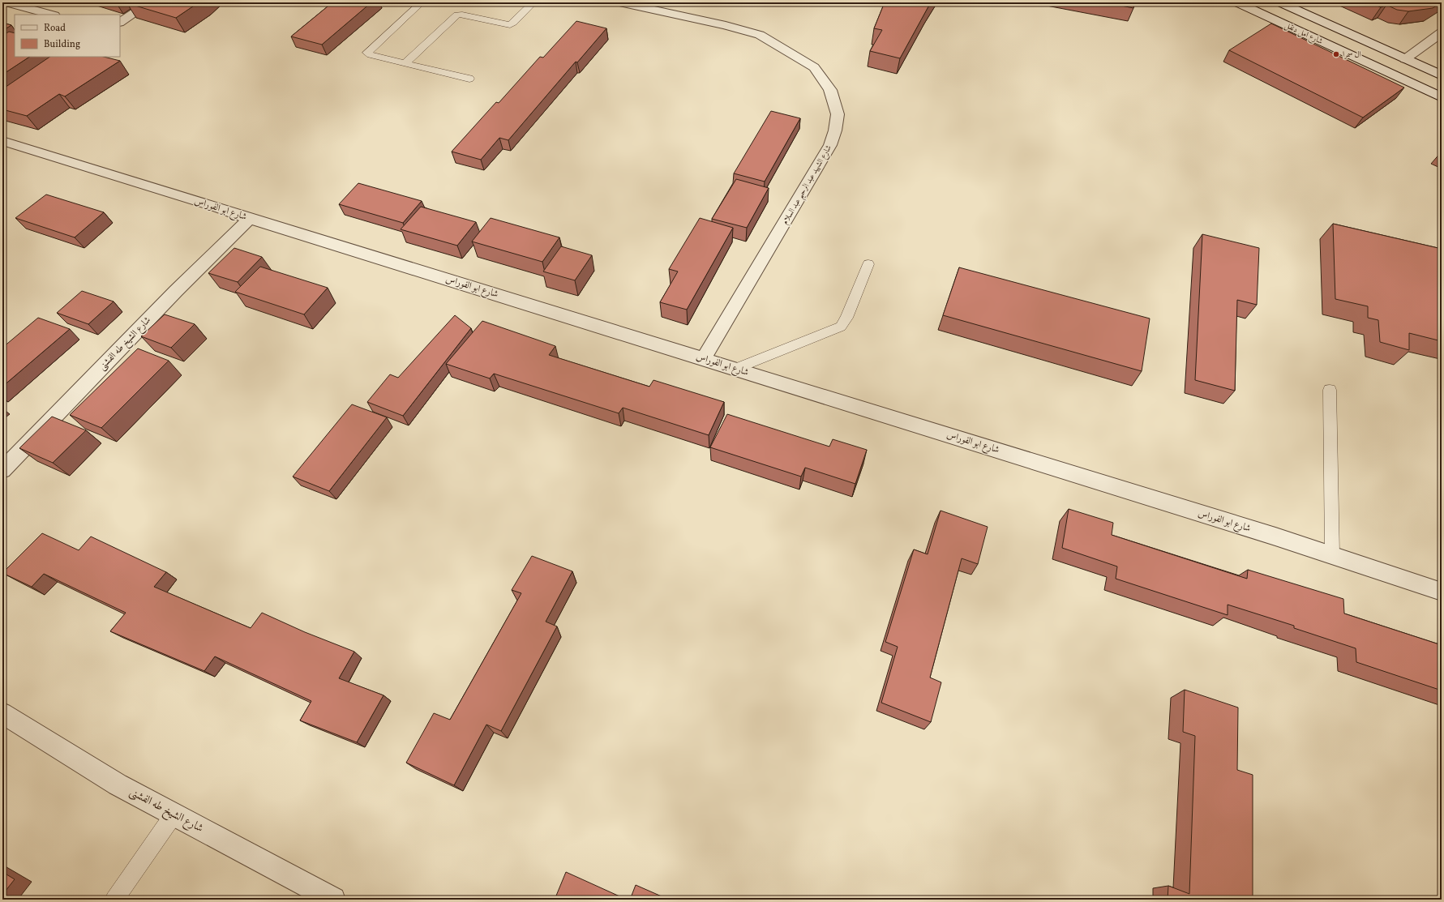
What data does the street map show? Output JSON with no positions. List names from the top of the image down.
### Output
{
  "streets": {
    "street": [
      "شارع امل دنقل",
      "شارع الشهيد عبد الرحيم عبد السلام",
      "شارع ابو الفوراس",
      "شارع الشيخ طه الفشنى"
    ]
  },
  "crossings": [
    ["شارع الشهيد عبد الرحيم عبد السلام", "شارع ابو الفوراس"],
    ["شارع ابو الفوراس", "شارع الشيخ طه الفشنى"]
  ],
  "places": ["ال سمرا"],
  "legend": ["Road", "Building"]
}
